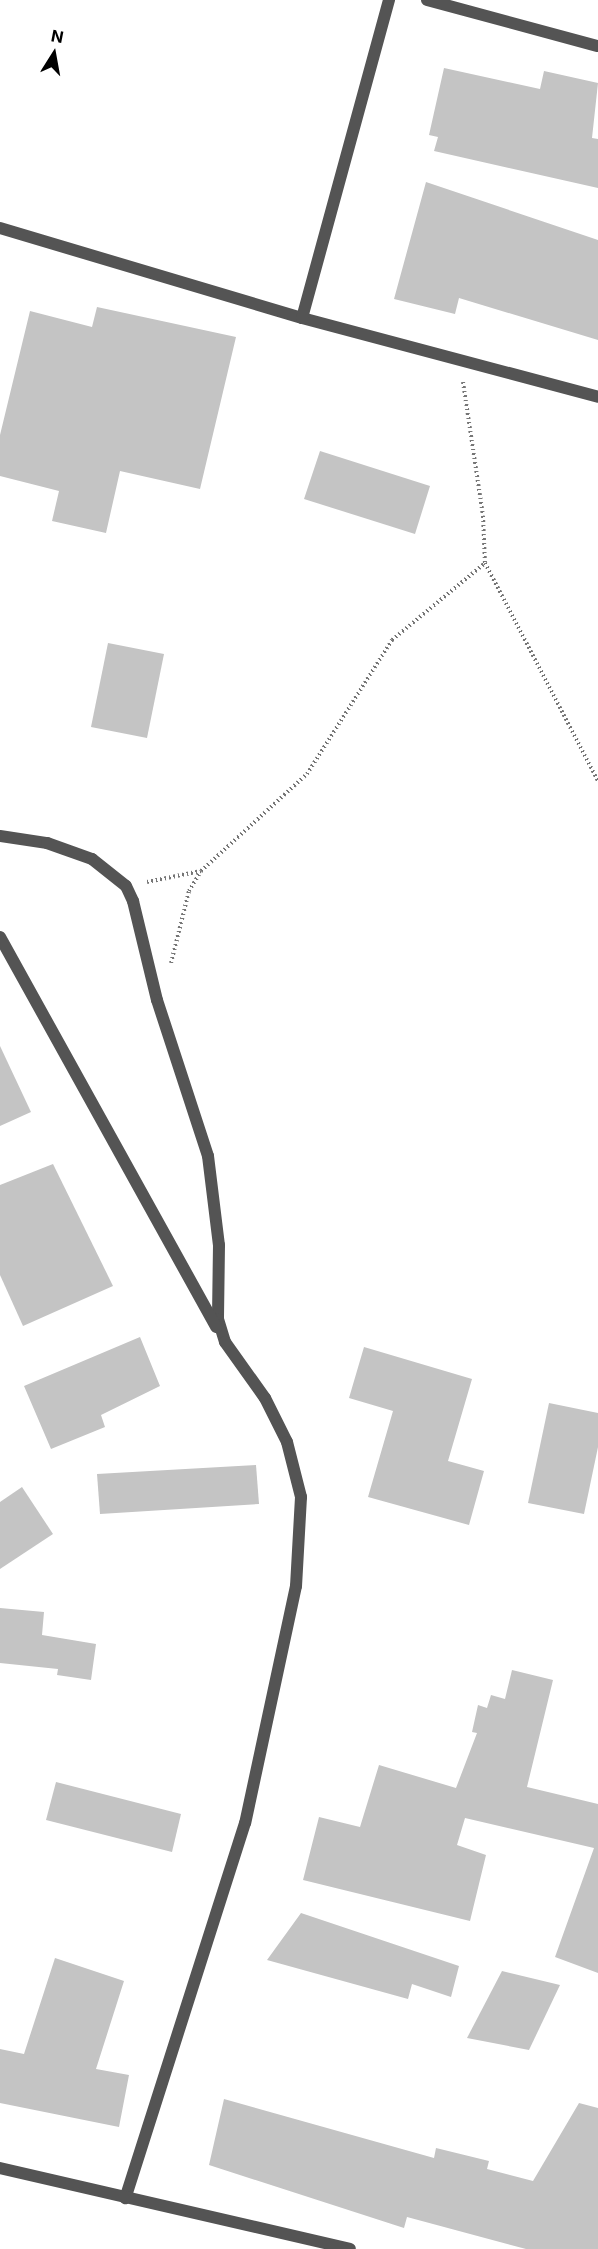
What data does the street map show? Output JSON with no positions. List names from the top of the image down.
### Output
{
  "north": "top"
}
